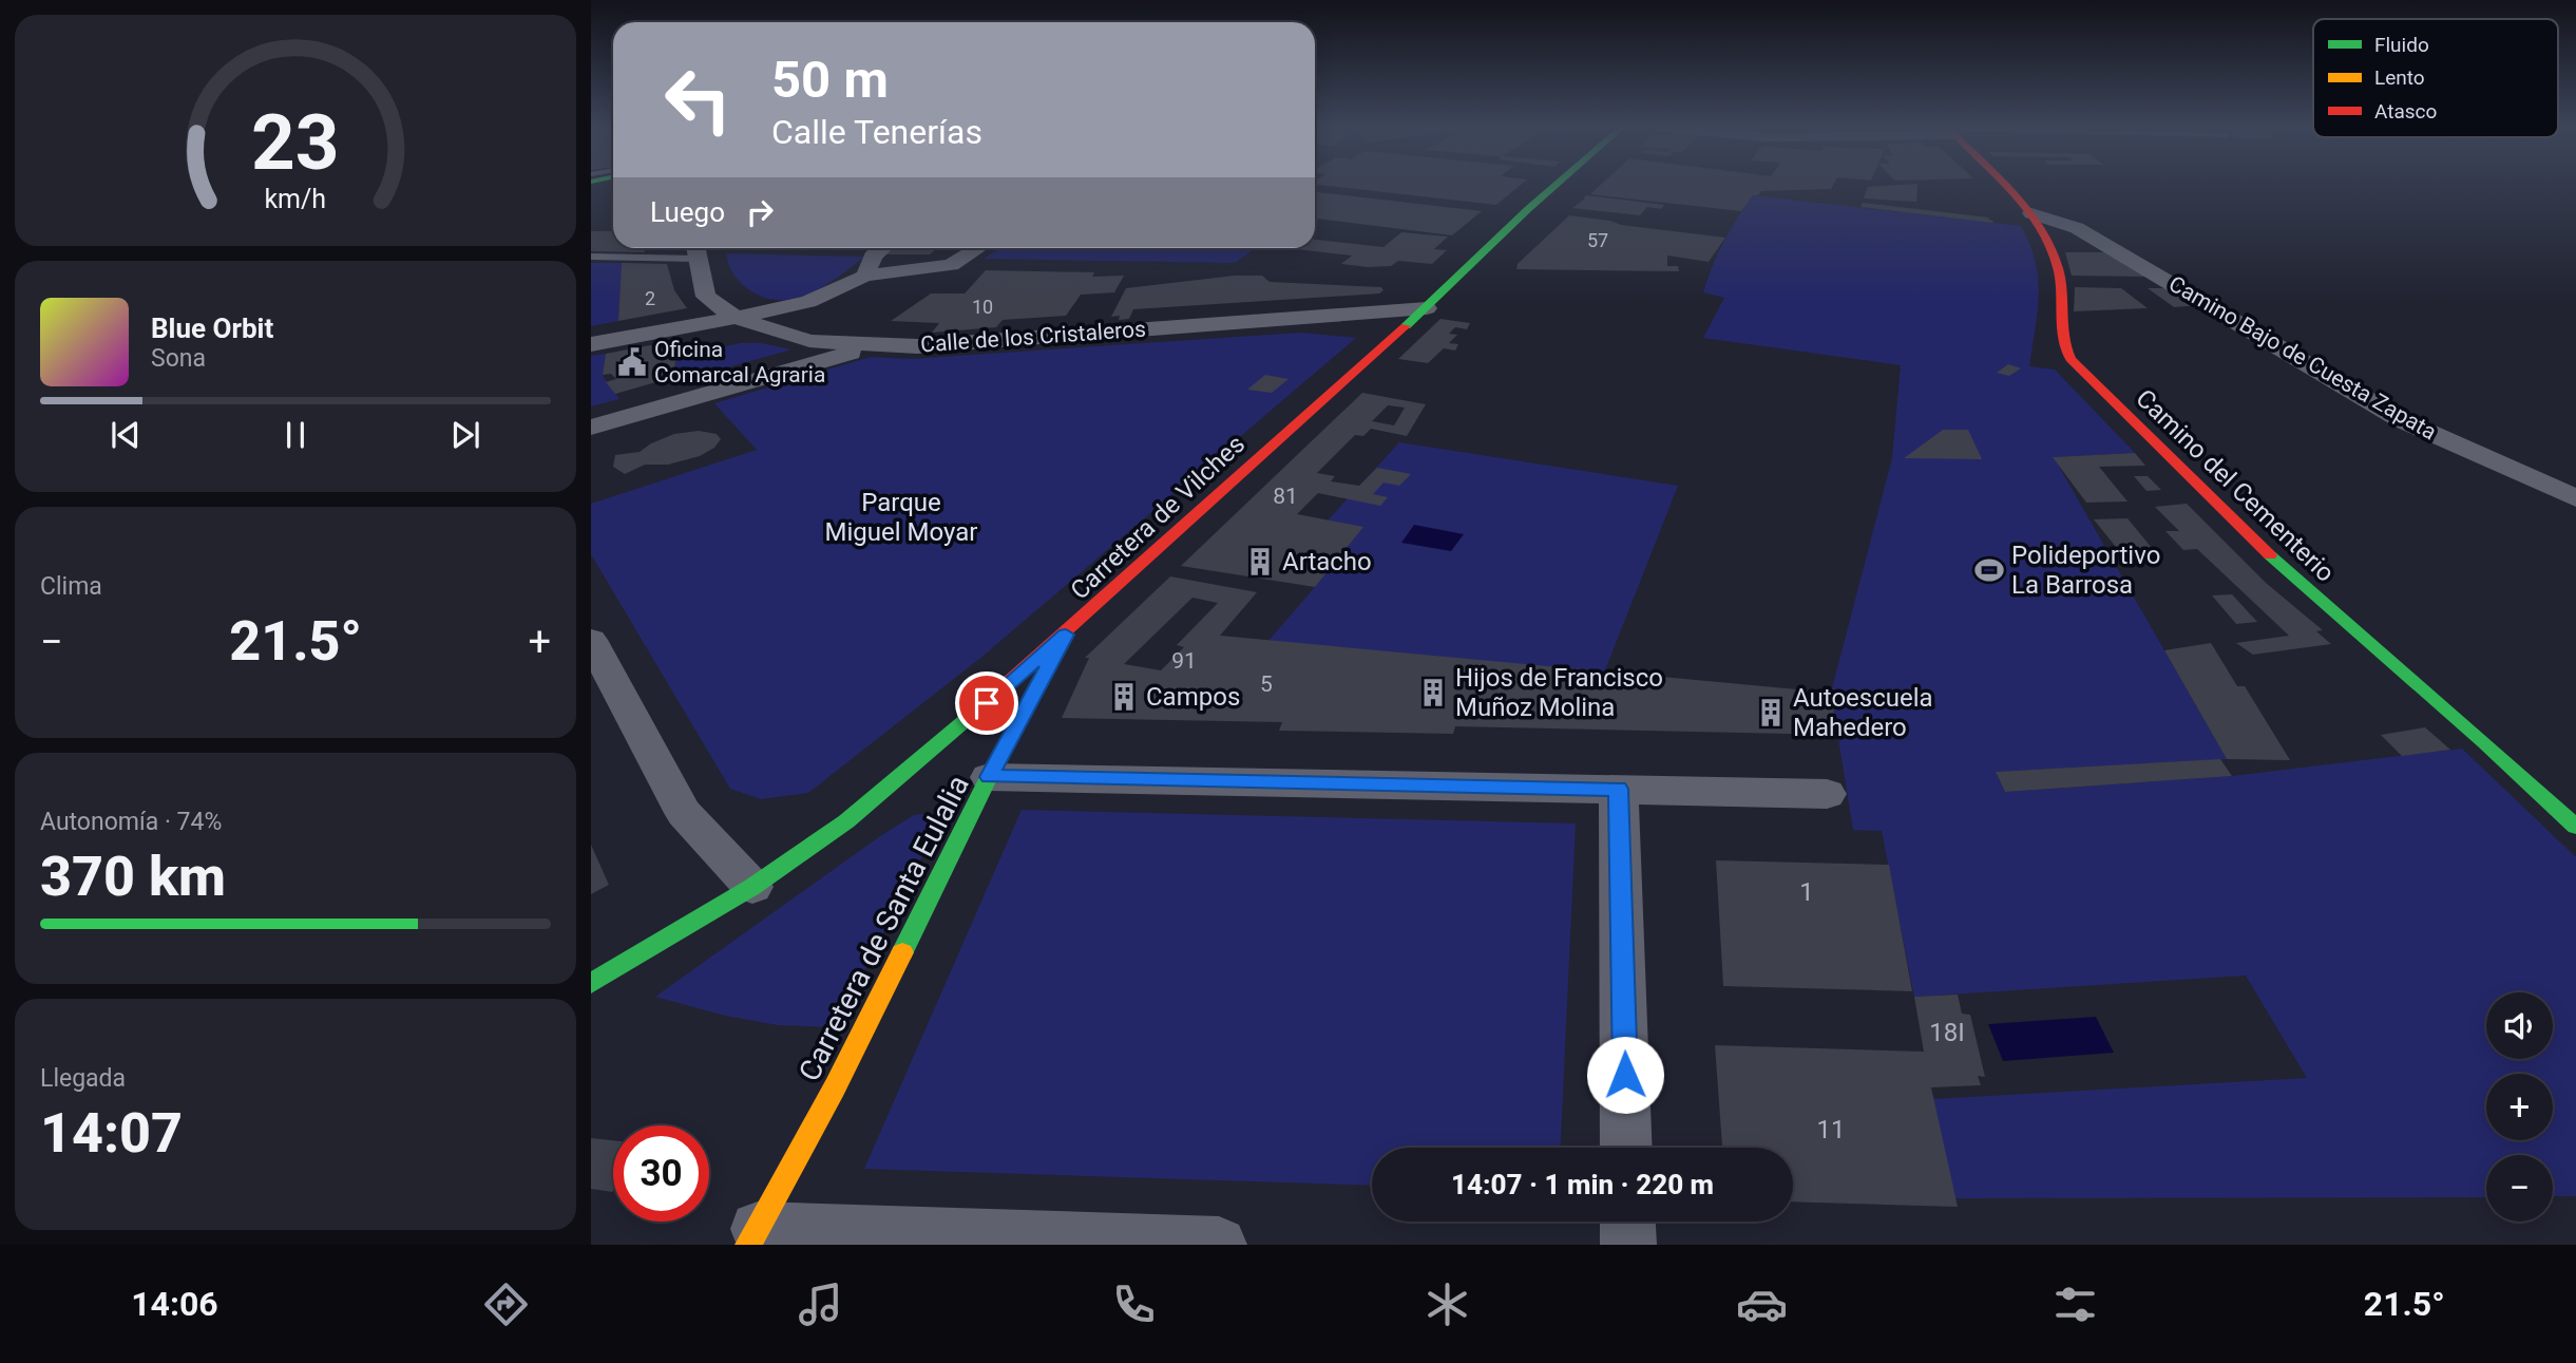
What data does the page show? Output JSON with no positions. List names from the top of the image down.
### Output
{
  "streets": {
    "street": [
      "Calle de los Cristaleros",
      "Camino Bajo de Cuesta Zapata",
      "Camino del Cementerio",
      "Carretera de Vilches",
      "Carretera de Santa Eulalia"
    ]
  },
  "crossings": [
    ["Calle de los Cristaleros", "Carretera de Vilches"],
    ["Camino Bajo de Cuesta Zapata", "Camino del Cementerio"],
    ["Carretera de Vilches", "Carretera de Santa Eulalia"]
  ],
  "parks": ["Parque Miguel Moyar"],
  "places": {
    "public building": ["Oficina Comarcal Agraria"],
    "building": [
      "Artacho",
      "Hijos de Francisco Muñoz Molina",
      "Campos",
      "Autoescuela Mahedero"
    ],
    "sports": ["Polideportivo La Barrosa"]
  },
  "house_numbers": [
    "57",
    "2",
    "10",
    "81",
    "91",
    "5",
    "1",
    "18I",
    "11"
  ],
  "legend": ["Fluido", "Lento", "Atasco"],
  "page": {
    "turn": ["50 m", "Calle Tenerías"],
    "then": "Luego",
    "song": ["Blue Orbit", "Sona"],
    "tile": [
      "Clima",
      ["Autonomía · 74%", "370 km"],
      ["Llegada", "14:07"]
    ],
    "heat": ["−", "21.5°", "+"],
    "map_buttons": ["+", "−"],
    "limit": "30",
    "trip": "14:07 · 1 min · 220 m",
    "tabs": ["14:06", "21.5°"],
    "gauge": ["23", "km/h"]
  }
}
